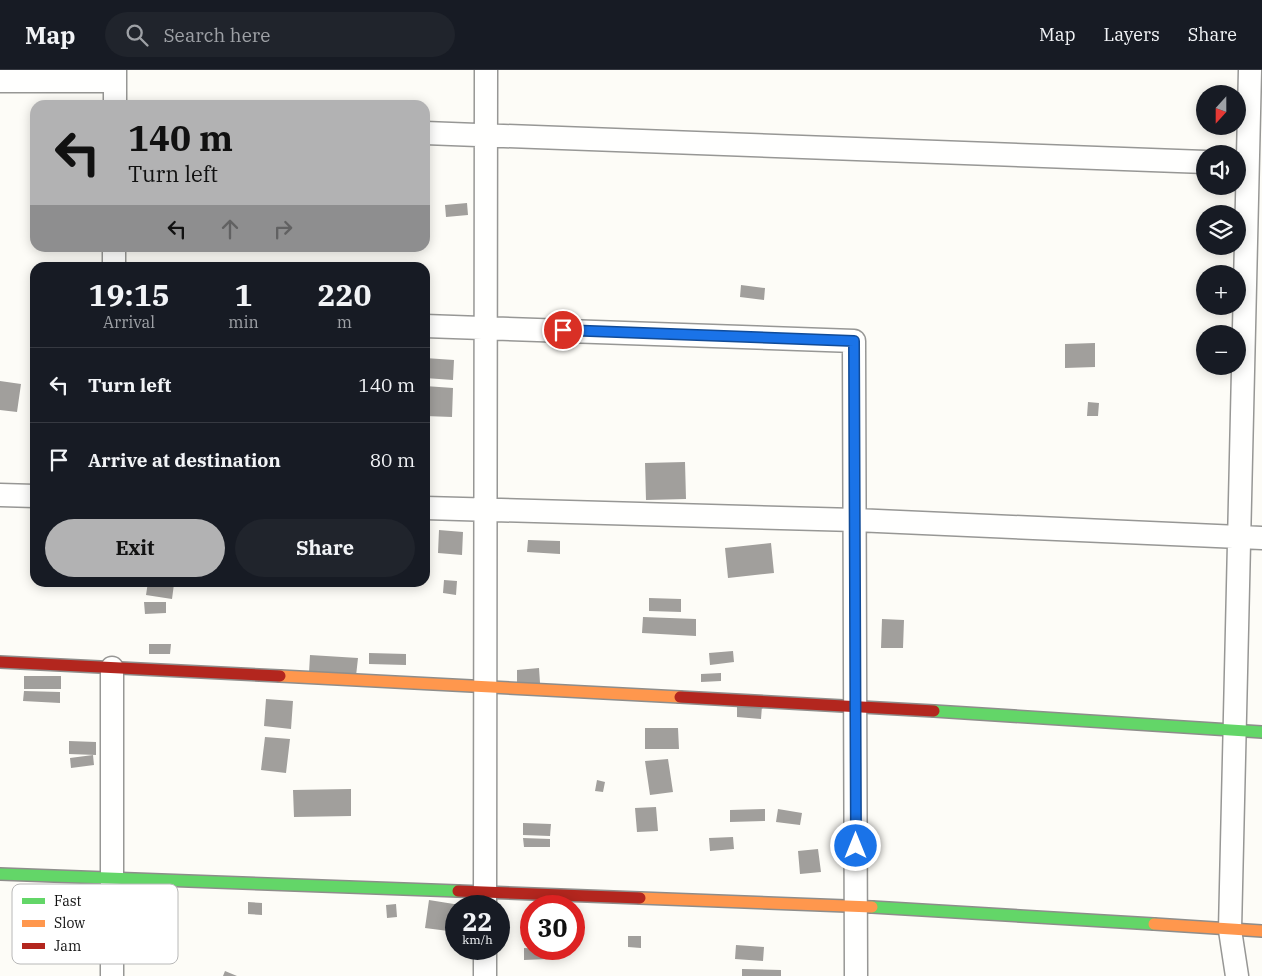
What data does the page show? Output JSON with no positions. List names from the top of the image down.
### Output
{
  "legend": ["Fast", "Slow", "Jam"],
  "north": "bottom",
  "page": {
    "header": "Map",
    "search": "Search here",
    "nav": ["Map", "Layers", "Share"],
    "map_buttons": ["+", "−"],
    "turn": ["140 m", "Turn left"],
    "eta": [
      "19:15",
      "Arrival",
      "1",
      "min",
      "220",
      "m"
    ],
    "list": [
      {
        "name": "Turn left",
        "value": "140 m"
      },
      {
        "name": "Arrive at destination",
        "value": "80 m"
      }
    ],
    "buttons": ["Exit", "Share"],
    "speed": "22 km/h",
    "limit": "30"
  }
}
